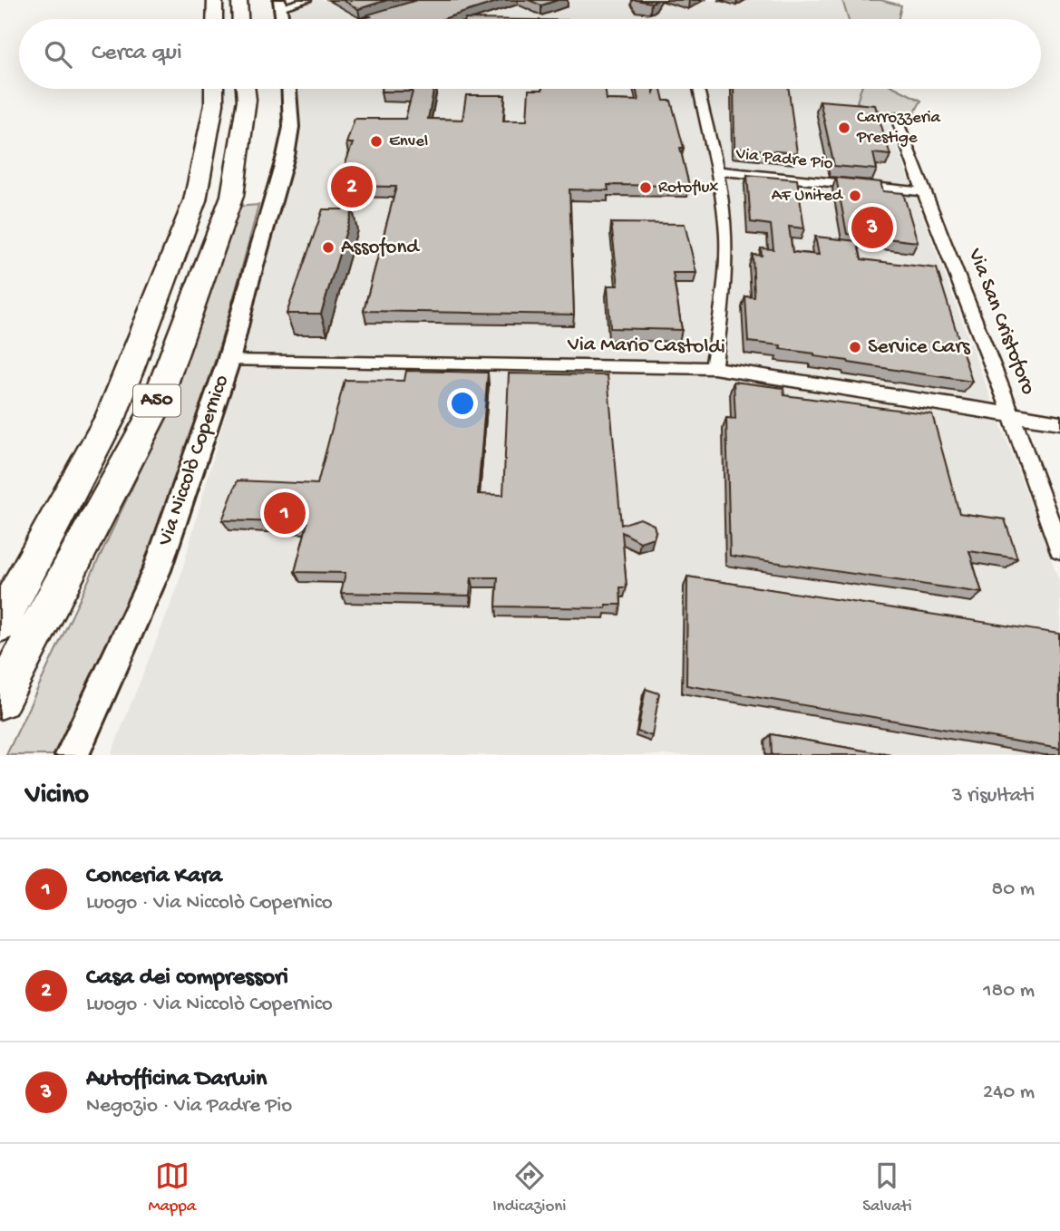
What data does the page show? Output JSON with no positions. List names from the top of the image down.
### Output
{
  "streets": {
    "highway": ["A50"],
    "street": [
      "Via Padre Pio",
      "Via San Cristoforo",
      "Via Mario Castoldi",
      "Via Niccolò Copernico"
    ]
  },
  "crossings": [
    ["Via Padre Pio", "Via San Cristoforo"],
    ["Via San Cristoforo", "Via Mario Castoldi"],
    ["Via Mario Castoldi", "Via Niccolò Copernico"]
  ],
  "places": [
    "Carrozzeria Prestige",
    "Envel",
    "Rotoflux",
    "AF United",
    "Assofond",
    "Service Cars"
  ],
  "page": {
    "search": "Cerca qui",
    "pins": ["2", "3", "1"],
    "heading": ["Vicino", "3 risultati"],
    "list": [
      {
        "mark": "1",
        "name": "Conceria Kara",
        "note": "Luogo · Via Niccolò Copernico",
        "value": "80 m"
      },
      {
        "mark": "2",
        "name": "Casa dei compressori",
        "note": "Luogo · Via Niccolò Copernico",
        "value": "180 m"
      },
      {
        "mark": "3",
        "name": "Autofficina Darwin",
        "note": "Negozio · Via Padre Pio",
        "value": "240 m"
      }
    ],
    "nav": ["Mappa", "Indicazioni", "Salvati"]
  }
}
